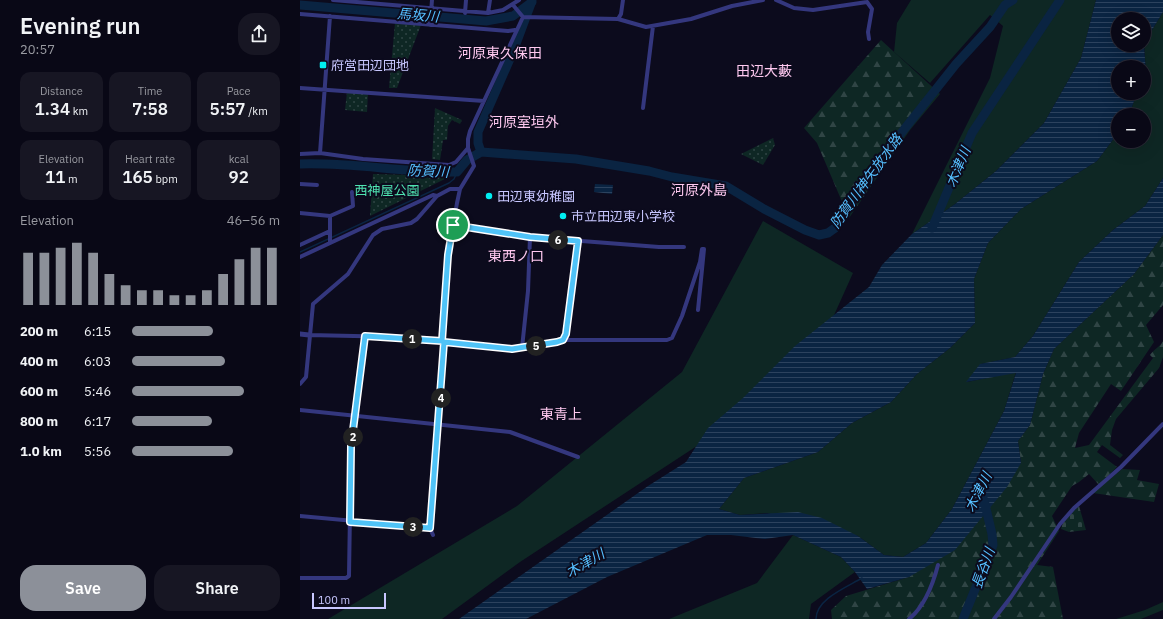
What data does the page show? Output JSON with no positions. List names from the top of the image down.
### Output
{
  "districts": [
    "河原東久保田",
    "田辺大藪",
    "河原室垣外",
    "河原外島",
    "東西ノ口",
    "東青上"
  ],
  "water": [
    "馬坂川",
    "木津川",
    "防賀川",
    "防賀川神矢放水路",
    "長谷川"
  ],
  "parks": ["西神屋公園"],
  "places": {
    "transit": ["府営田辺団地"],
    "other": ["田辺東幼稚園", "市立田辺東小学校"]
  },
  "scale_bar": "100 m",
  "page": {
    "heading": ["Evening run", "20:57"],
    "map_buttons": ["+", "−"],
    "stats": [
      ["Distance", "1.34 km"],
      ["Time", "7:58"],
      ["Pace", "5:57 /km"],
      ["Elevation", "11 m"],
      ["Heart rate", "165 bpm"],
      ["kcal", "92"]
    ],
    "chart": ["Elevation", "46–56 m"],
    "pins": [
      "6",
      "1",
      "5",
      "4",
      "2",
      "3"
    ],
    "list": [
      {
        "name": "200 m",
        "note": "6:15"
      },
      {
        "name": "400 m",
        "note": "6:03"
      },
      {
        "name": "600 m",
        "note": "5:46"
      },
      {
        "name": "800 m",
        "note": "6:17"
      },
      {
        "name": "1.0 km",
        "note": "5:56"
      }
    ],
    "buttons": ["Save", "Share"],
    "scale": "100 m"
  }
}
